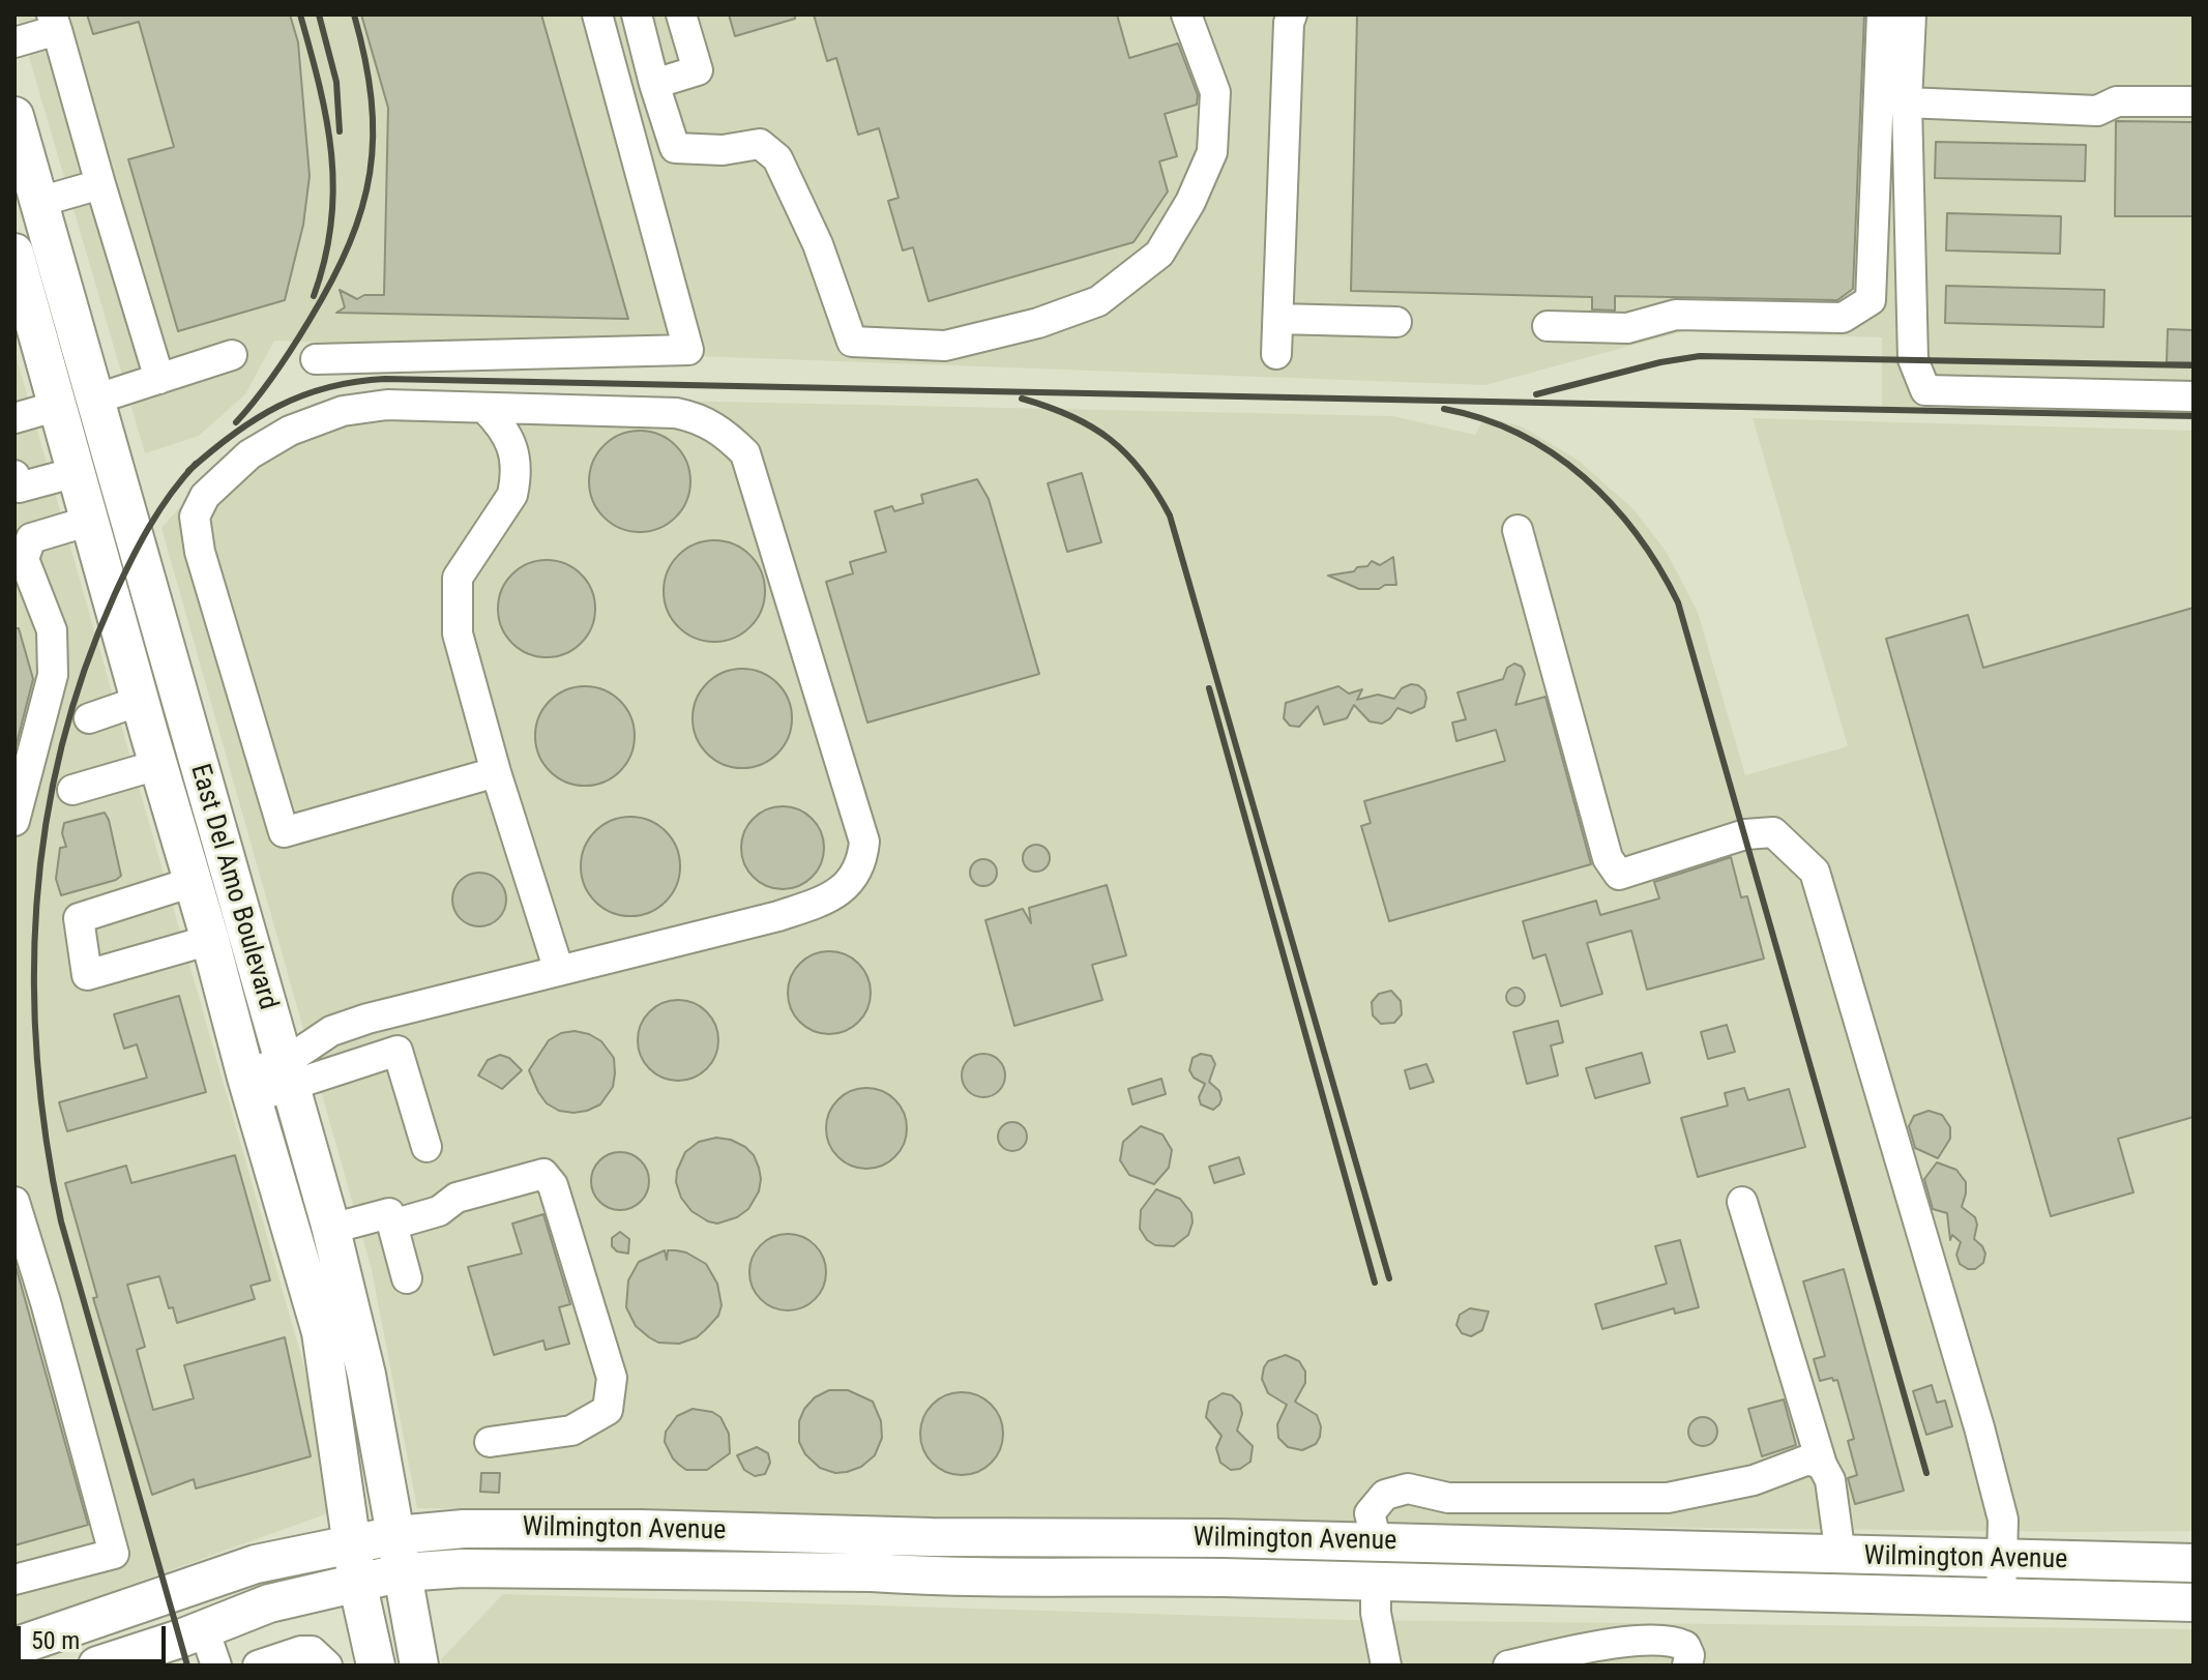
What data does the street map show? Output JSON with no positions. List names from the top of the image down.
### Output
{
  "streets": {
    "main road": ["East Del Amo Boulevard", "Wilmington Avenue"]
  },
  "crossings": [
    ["East Del Amo Boulevard", "Wilmington Avenue"]
  ],
  "scale_bar": "50 m"
}
